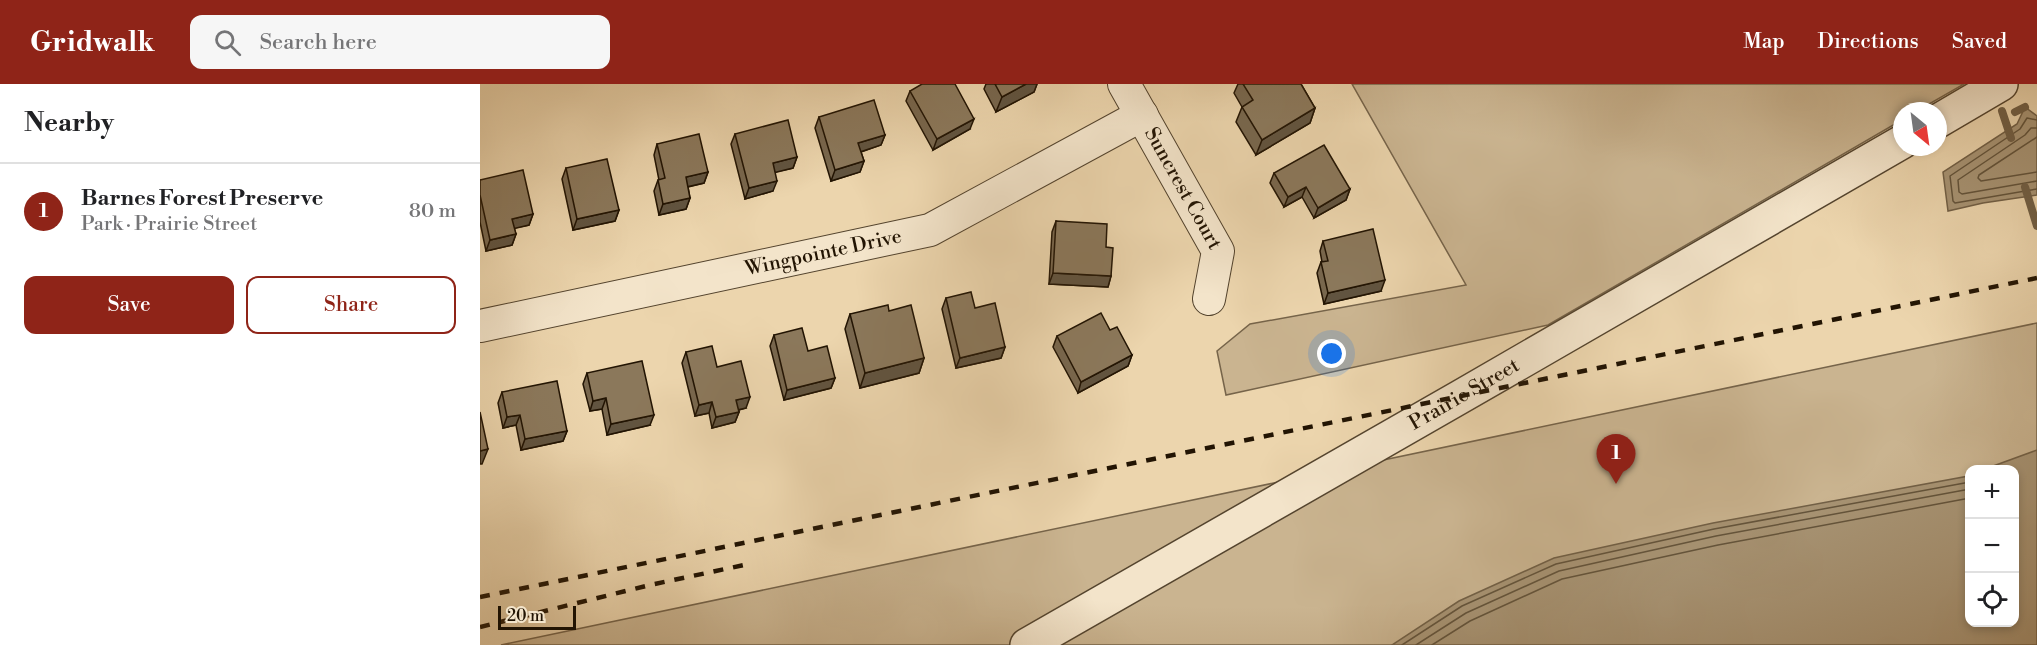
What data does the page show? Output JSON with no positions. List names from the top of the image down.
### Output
{
  "streets": {
    "street": ["Suncrest Court", "Wingpointe Drive", "Prairie Street"]
  },
  "crossings": [
    ["Suncrest Court", "Wingpointe Drive"]
  ],
  "scale_bar": "20 m",
  "north": "bottom right",
  "page": {
    "header": "Gridwalk",
    "search": "Search here",
    "nav": ["Map", "Directions", "Saved"],
    "heading": "Nearby",
    "list": [
      {
        "mark": "1",
        "name": "Barnes Forest Preserve",
        "note": "Park · Prairie Street",
        "value": "80 m"
      }
    ],
    "buttons": ["Save", "Share"],
    "pins": "1",
    "map_buttons": ["+", "−"],
    "scale": "20 m"
  }
}
